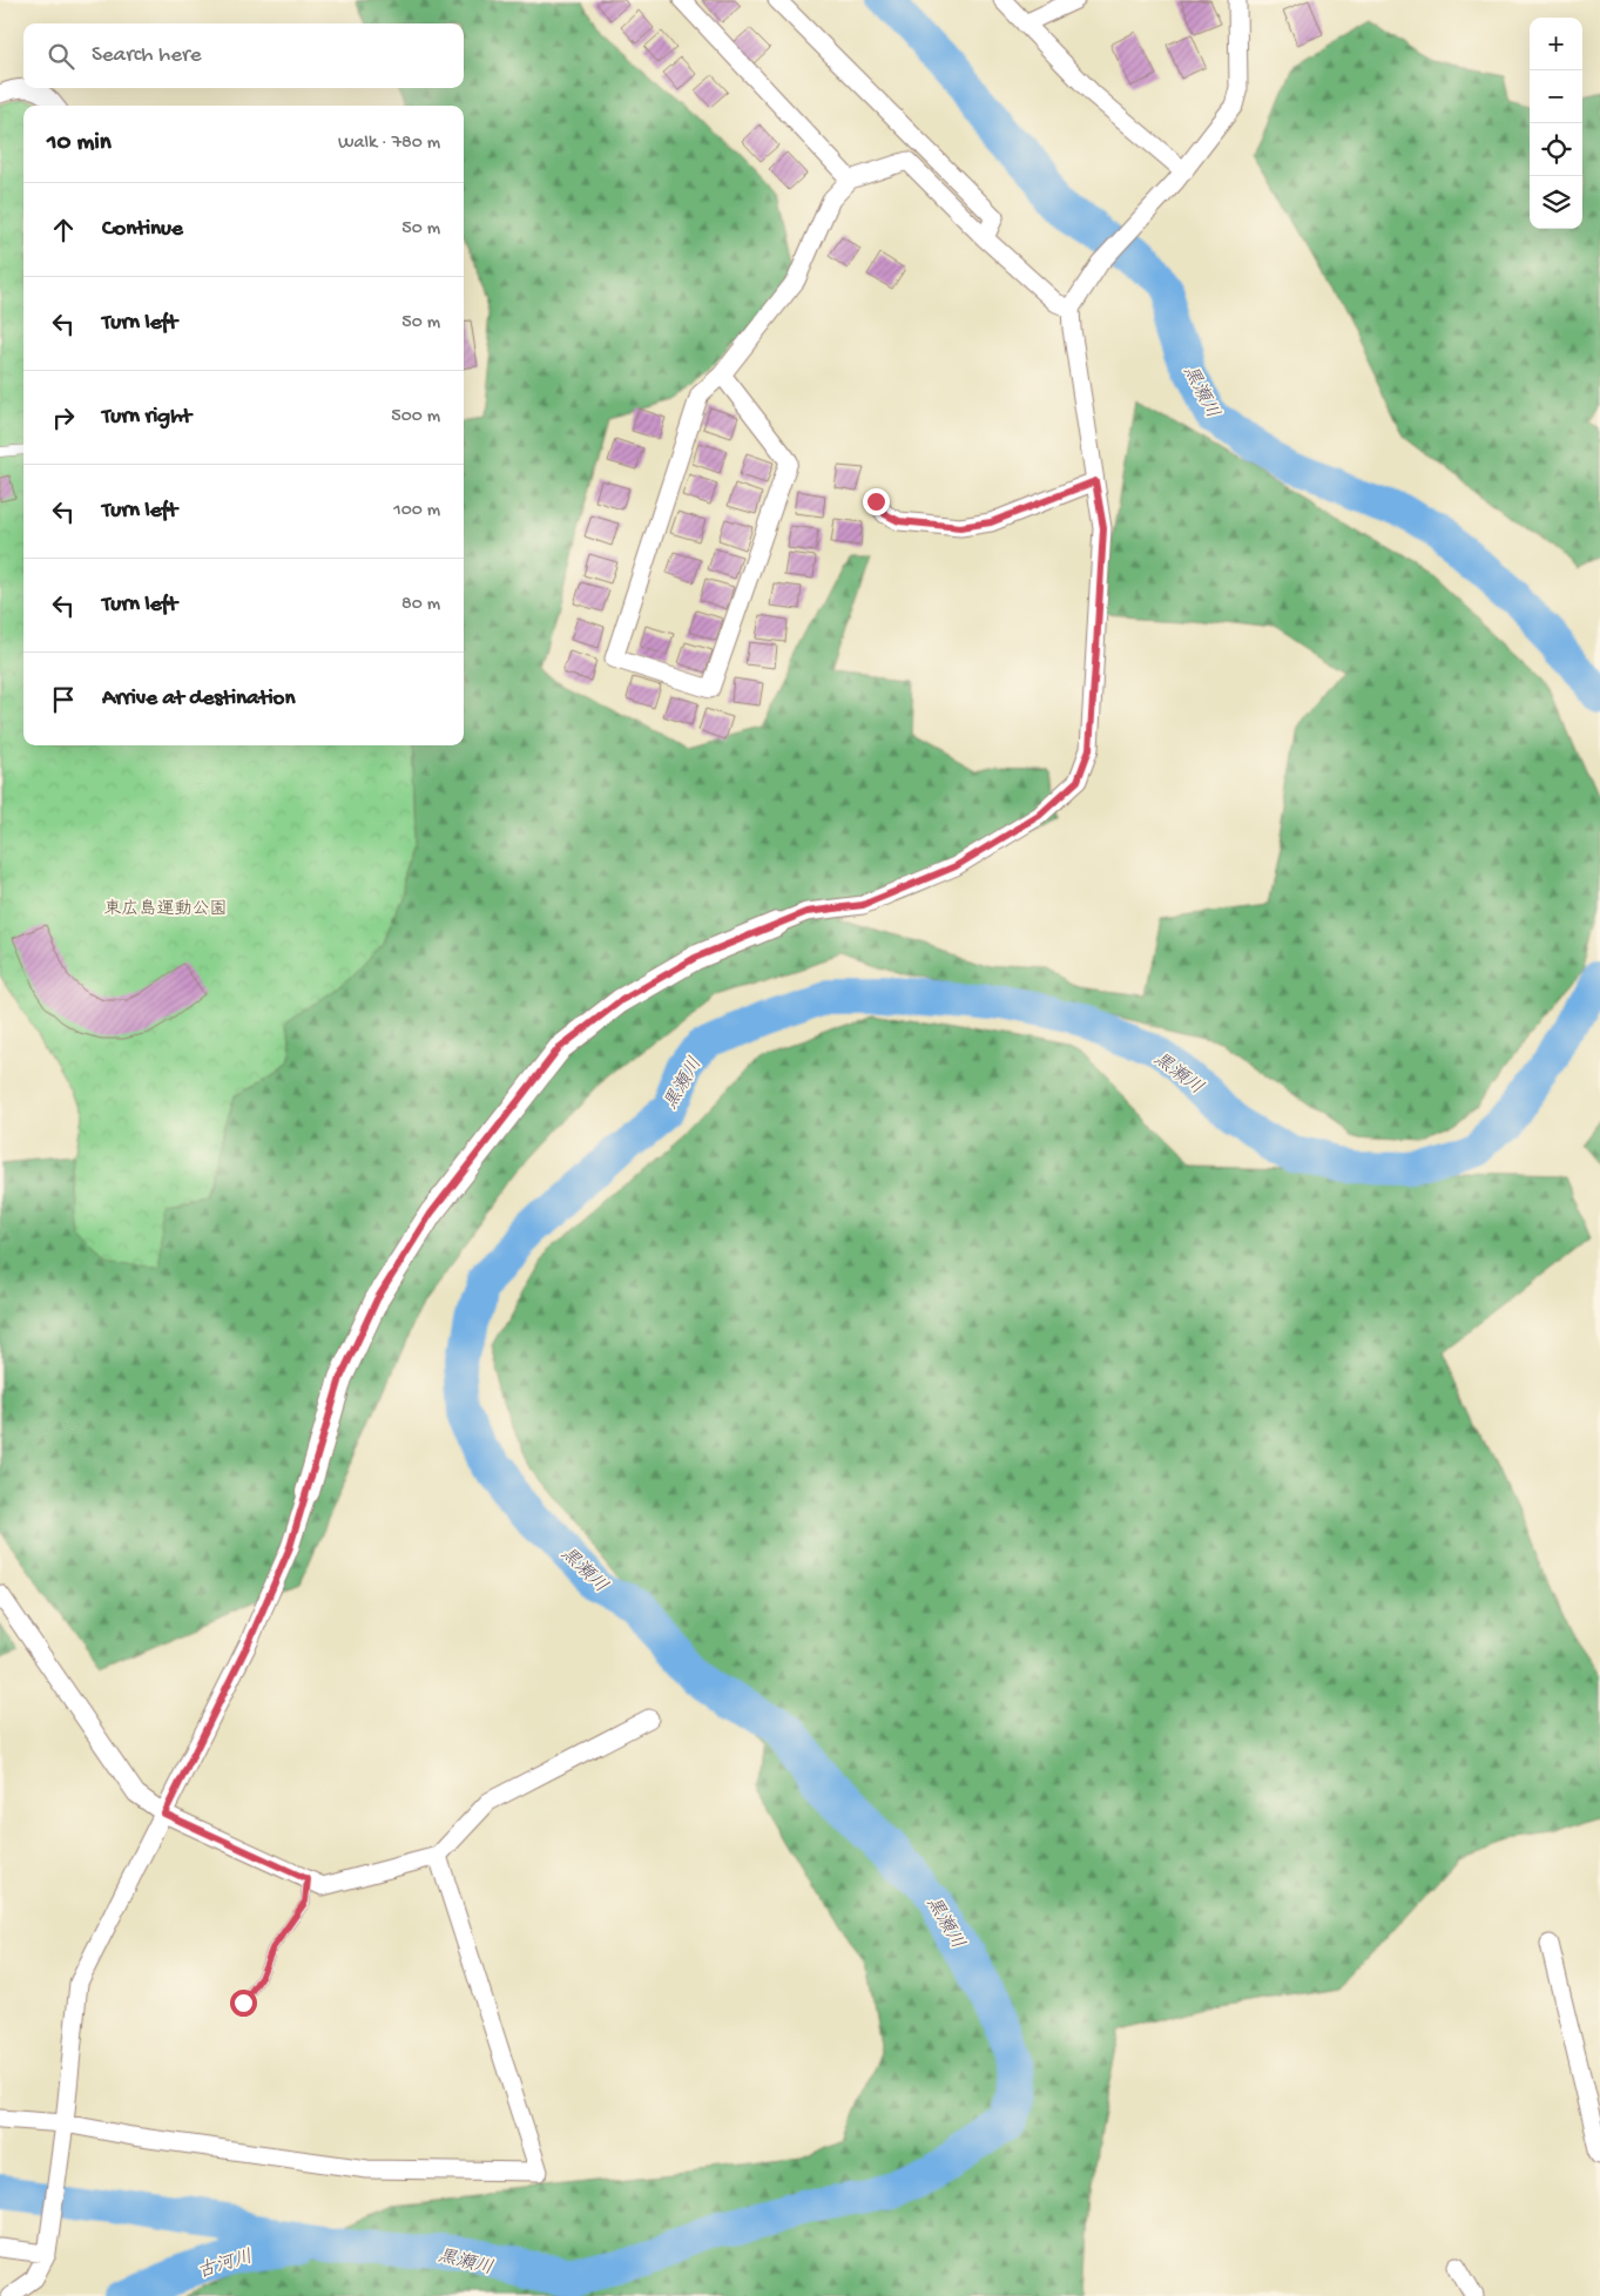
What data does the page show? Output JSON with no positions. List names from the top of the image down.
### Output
{
  "water": ["黒瀬川", "古河川"],
  "parks": ["東広島運動公園"],
  "page": {
    "map_buttons": ["+", "−"],
    "search": "Search here",
    "heading": ["10 min", "Walk · 780 m"],
    "list": [
      ["Continue", "50 m"],
      ["Turn left", "50 m"],
      ["Turn right", "500 m"],
      ["Turn left", "100 m"],
      ["Turn left", "80 m"],
      "Arrive at destination"
    ]
  }
}
